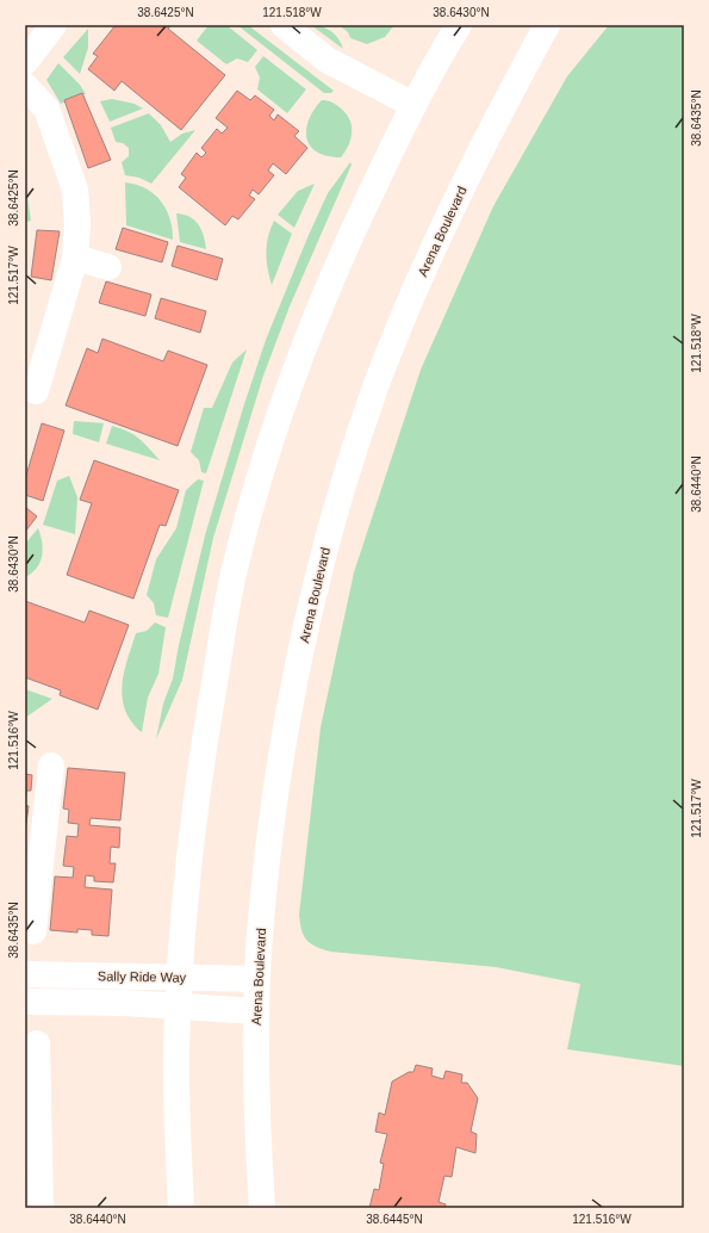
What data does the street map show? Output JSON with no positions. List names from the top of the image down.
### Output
{
  "streets": {
    "main road": ["Arena Boulevard", "Sally Ride Way"]
  },
  "crossings": [
    ["Arena Boulevard", "Sally Ride Way"]
  ],
  "coordinates": [
    "38.6425°N",
    "121.518°W",
    "38.6430°N",
    "38.6435°N",
    "121.517°W",
    "38.6440°N",
    "121.516°W",
    "38.6445°N"
  ]
}
